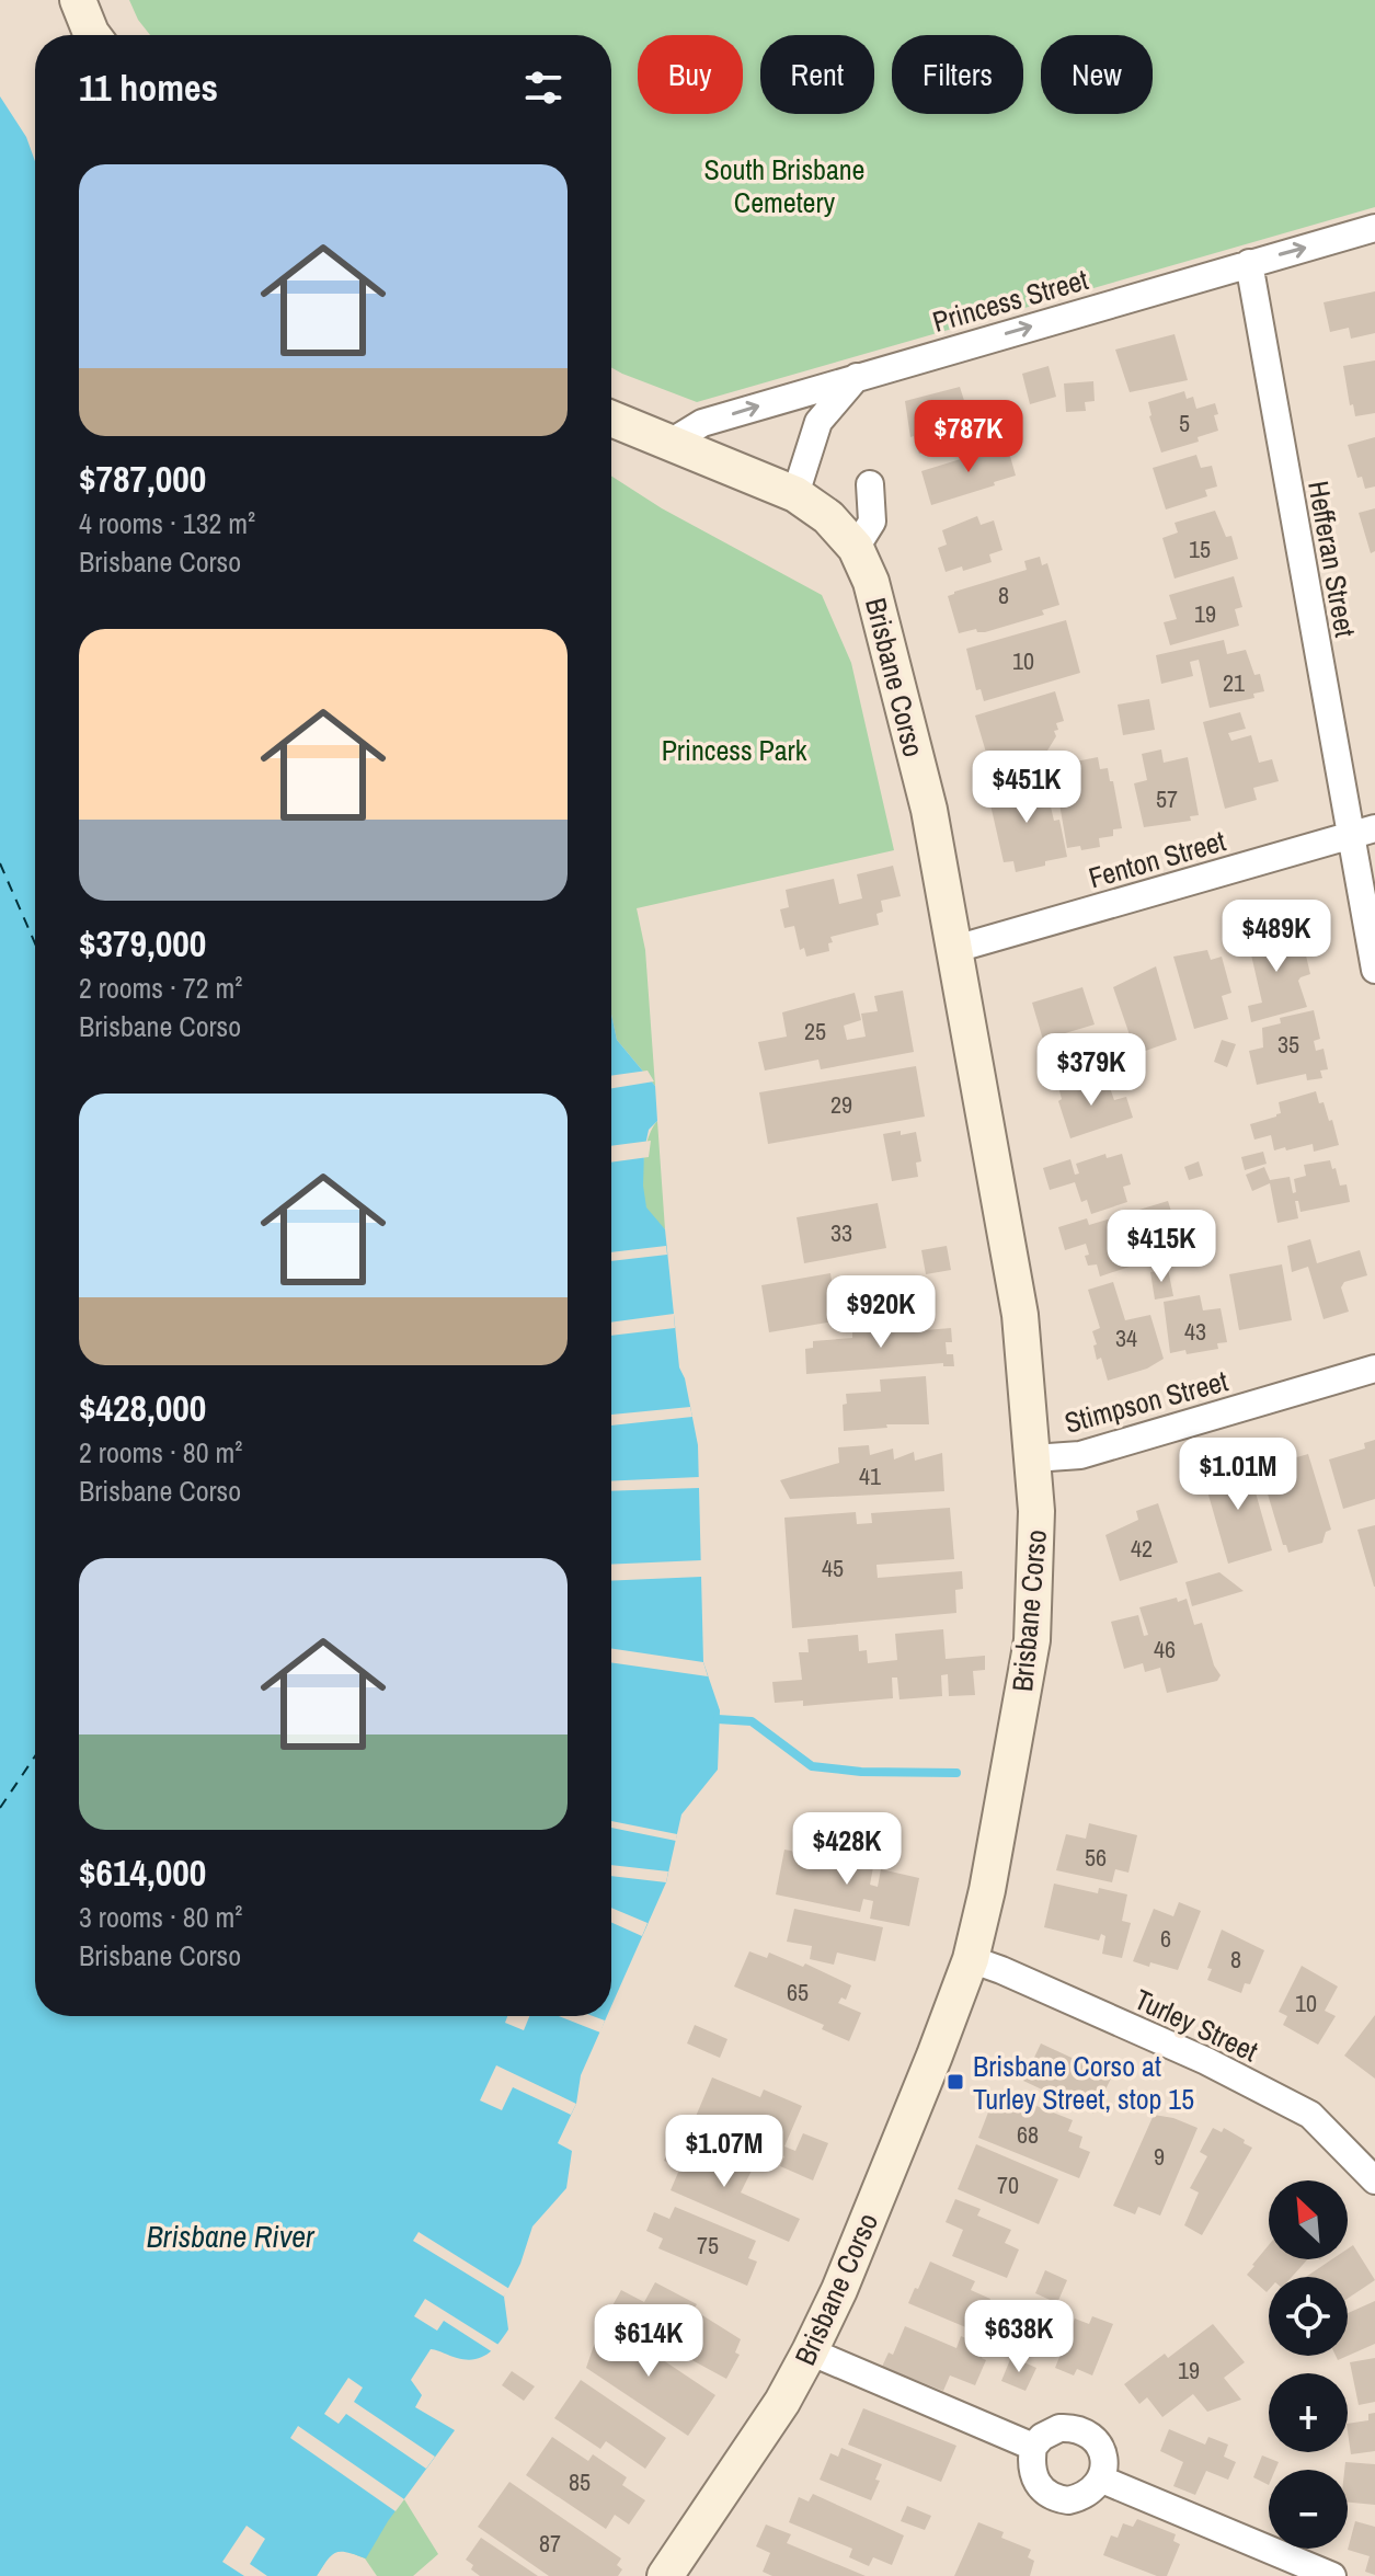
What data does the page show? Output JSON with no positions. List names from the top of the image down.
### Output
{
  "streets": {
    "street": [
      "Princess Street",
      "Hefferan Street",
      "Brisbane Corso",
      "Fenton Street",
      "Stimpson Street",
      "Turley Street"
    ]
  },
  "crossings": [
    ["Princess Street", "Hefferan Street"],
    ["Princess Street", "Brisbane Corso"],
    ["Hefferan Street", "Fenton Street"],
    ["Brisbane Corso", "Fenton Street"],
    ["Brisbane Corso", "Stimpson Street"],
    ["Brisbane Corso", "Turley Street"]
  ],
  "one_way": ["Princess Street"],
  "water": ["Brisbane River"],
  "parks": ["South Brisbane Cemetery", "Princess Park"],
  "places": {
    "transit": ["Brisbane Corso at Turley Street, stop 15"]
  },
  "house_numbers": [
    "5",
    "15",
    "8",
    "19",
    "10",
    "21",
    "57",
    "25",
    "35",
    "29",
    "33",
    "43",
    "34",
    "41",
    "42",
    "45",
    "46",
    "56",
    "6",
    "8",
    "65",
    "10",
    "68",
    "9",
    "70",
    "75",
    "19",
    "85",
    "87"
  ],
  "north": "top left",
  "page": {
    "chip": [
      "Buy",
      "Rent",
      "Filters",
      "New"
    ],
    "heading": "11 homes",
    "list": [
      {
        "name": "$787,000",
        "note": "4 rooms · 132 m² · Brisbane Corso"
      },
      {
        "name": "$379,000",
        "note": "2 rooms · 72 m² · Brisbane Corso"
      },
      {
        "name": "$428,000",
        "note": "2 rooms · 80 m² · Brisbane Corso"
      },
      {
        "name": "$614,000",
        "note": "3 rooms · 80 m² · Brisbane Corso"
      }
    ],
    "price": [
      "$787K",
      "$451K",
      "$489K",
      "$379K",
      "$415K",
      "$920K",
      "$1.01M",
      "$428K",
      "$1.07M",
      "$638K",
      "$614K"
    ],
    "map_buttons": ["+", "−"]
  }
}
